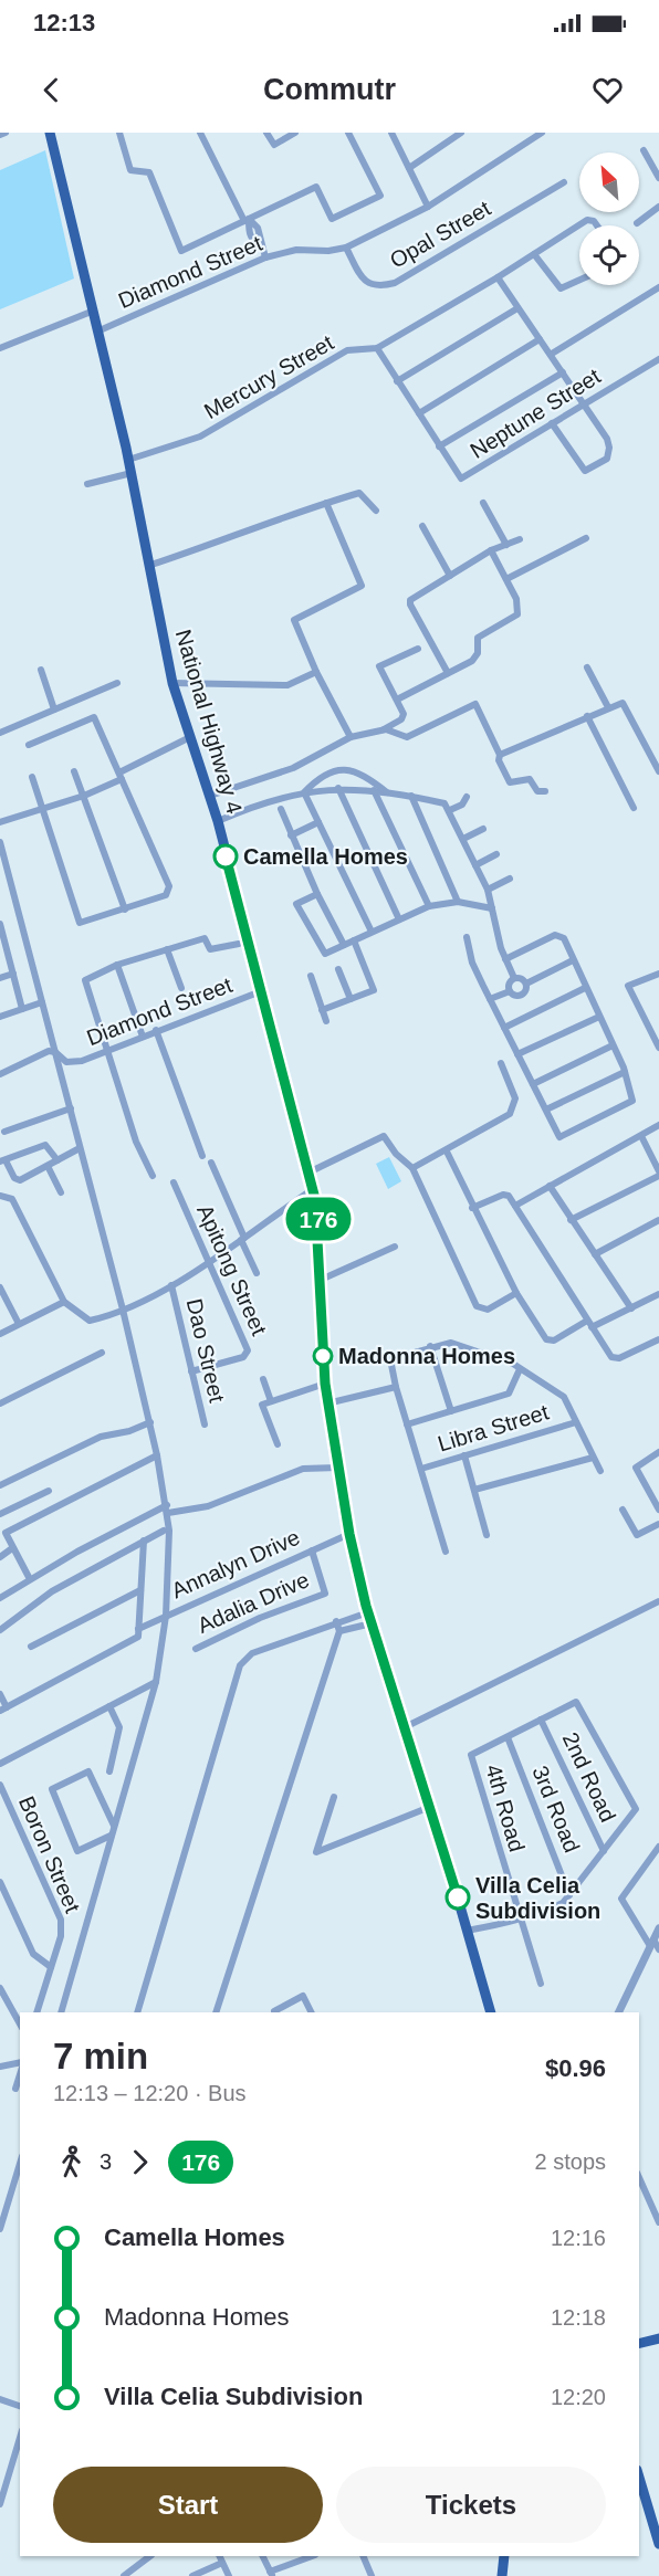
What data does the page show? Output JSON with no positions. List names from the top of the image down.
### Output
{
  "streets": {
    "main road": ["National Highway 4"],
    "street": [
      "Opal Street",
      "Diamond Street",
      "Mercury Street",
      "Neptune Street",
      "Apitong Street",
      "Dao Street",
      "Libra Street",
      "Annalyn Drive",
      "Adalia Drive",
      "2nd Road",
      "4th Road",
      "3rd Road",
      "Boron Street"
    ]
  },
  "crossings": [
    ["Opal Street", "Diamond Street"],
    ["Diamond Street", "National Highway 4"],
    ["Mercury Street", "Neptune Street"],
    ["Mercury Street", "National Highway 4"],
    ["National Highway 4", "Annalyn Drive"],
    ["Apitong Street", "Dao Street"],
    ["Annalyn Drive", "Adalia Drive"],
    ["2nd Road", "4th Road"],
    ["4th Road", "3rd Road"]
  ],
  "places": ["Camella Homes", "Madonna Homes", "Villa Celia Subdivision"],
  "lines": ["bus line 176"],
  "north": "top left",
  "page": {
    "status": "12:13",
    "header": "Commutr",
    "on_map": "176",
    "heading": ["7 min", "12:13 – 12:20 · Bus", "$0.96"],
    "legs": ["3", "176", "2 stops"],
    "list": [
      {
        "name": "Camella Homes",
        "value": "12:16"
      },
      {
        "name": "Madonna Homes",
        "value": "12:18"
      },
      {
        "name": "Villa Celia Subdivision",
        "value": "12:20"
      }
    ],
    "buttons": ["Start", "Tickets"]
  }
}
